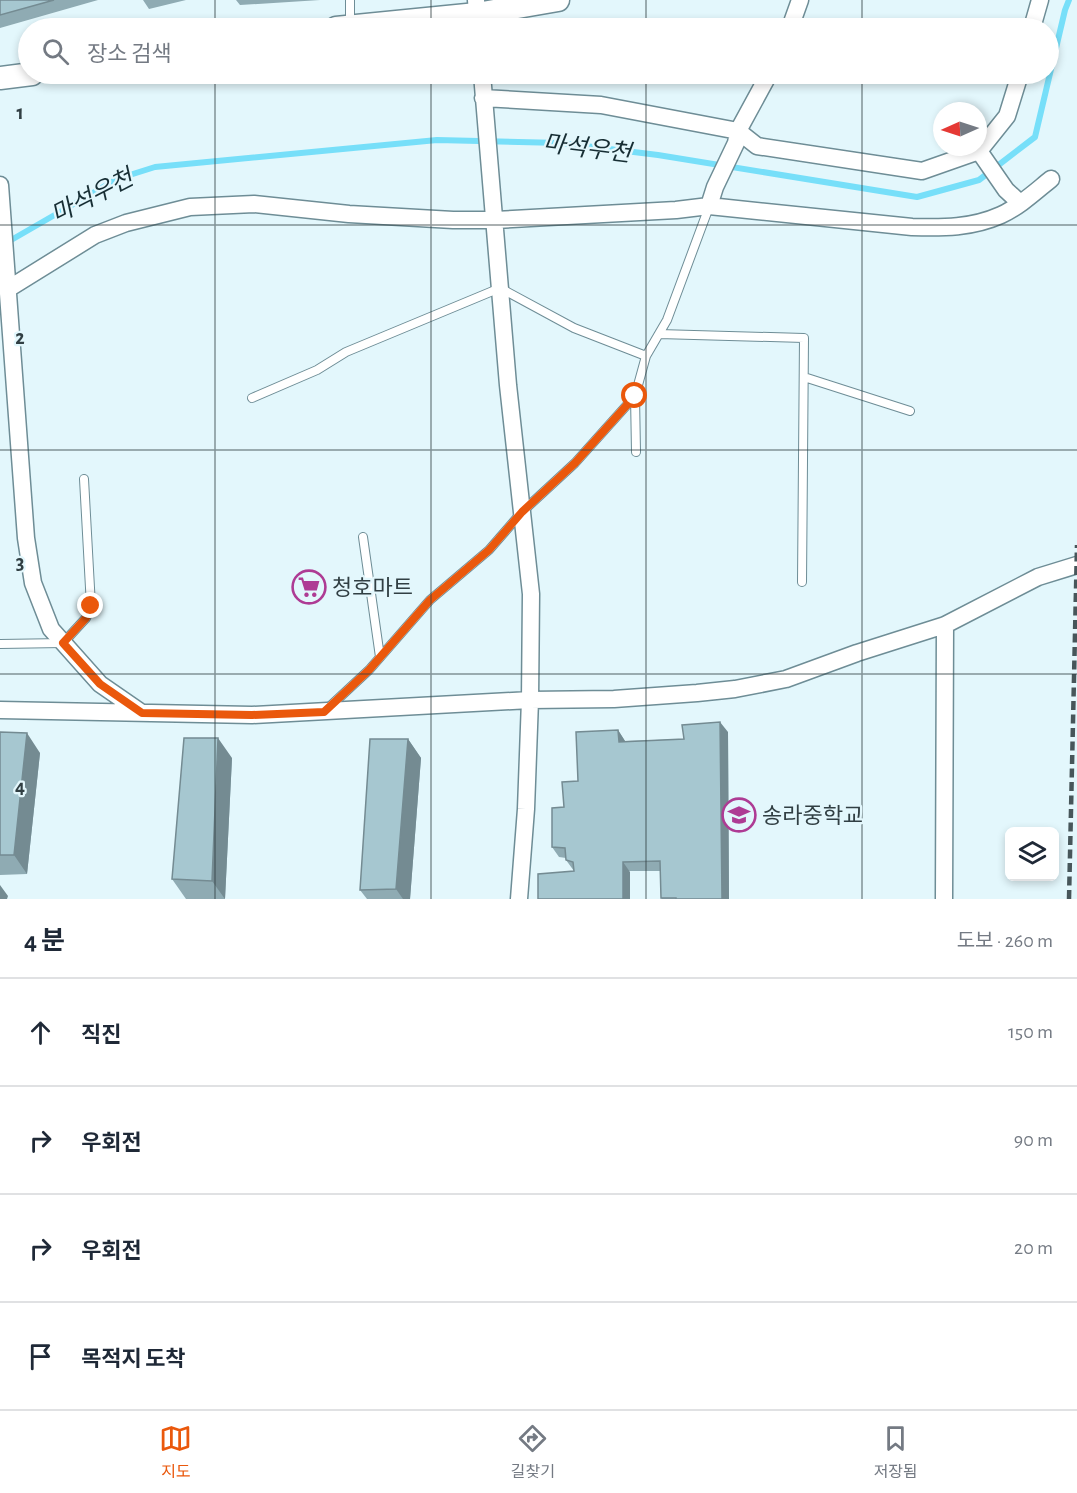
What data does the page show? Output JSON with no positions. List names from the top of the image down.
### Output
{
  "water": ["마석우천"],
  "places": {
    "supermarket": ["청호마트"],
    "school or university": ["송라중학교"]
  },
  "north": "left",
  "page": {
    "search": "장소 검색",
    "heading": ["4 분", "도보 · 260 m"],
    "list": [
      ["직진", "150 m"],
      ["우회전", "90 m"],
      ["우회전", "20 m"],
      "목적지 도착"
    ],
    "nav": ["지도", "길찾기", "저장됨"]
  },
  "grid": {
    "rows": [
      "1",
      "2",
      "3",
      "4"
    ]
  }
}
